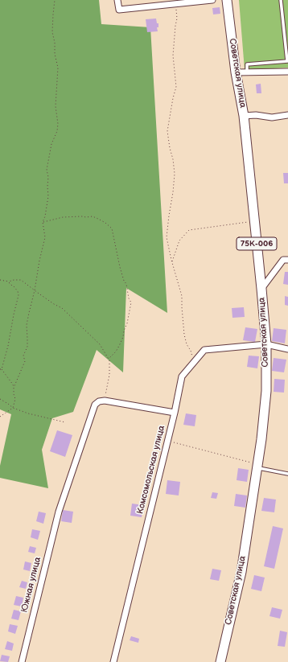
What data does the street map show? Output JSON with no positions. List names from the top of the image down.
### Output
{
  "streets": {
    "main road": ["Советская улица", "75К-006"],
    "street": ["Комсомольская улица", "Южная улица"]
  },
  "crossings": [
    ["Советская улица", "Комсомольская улица"]
  ]
}
